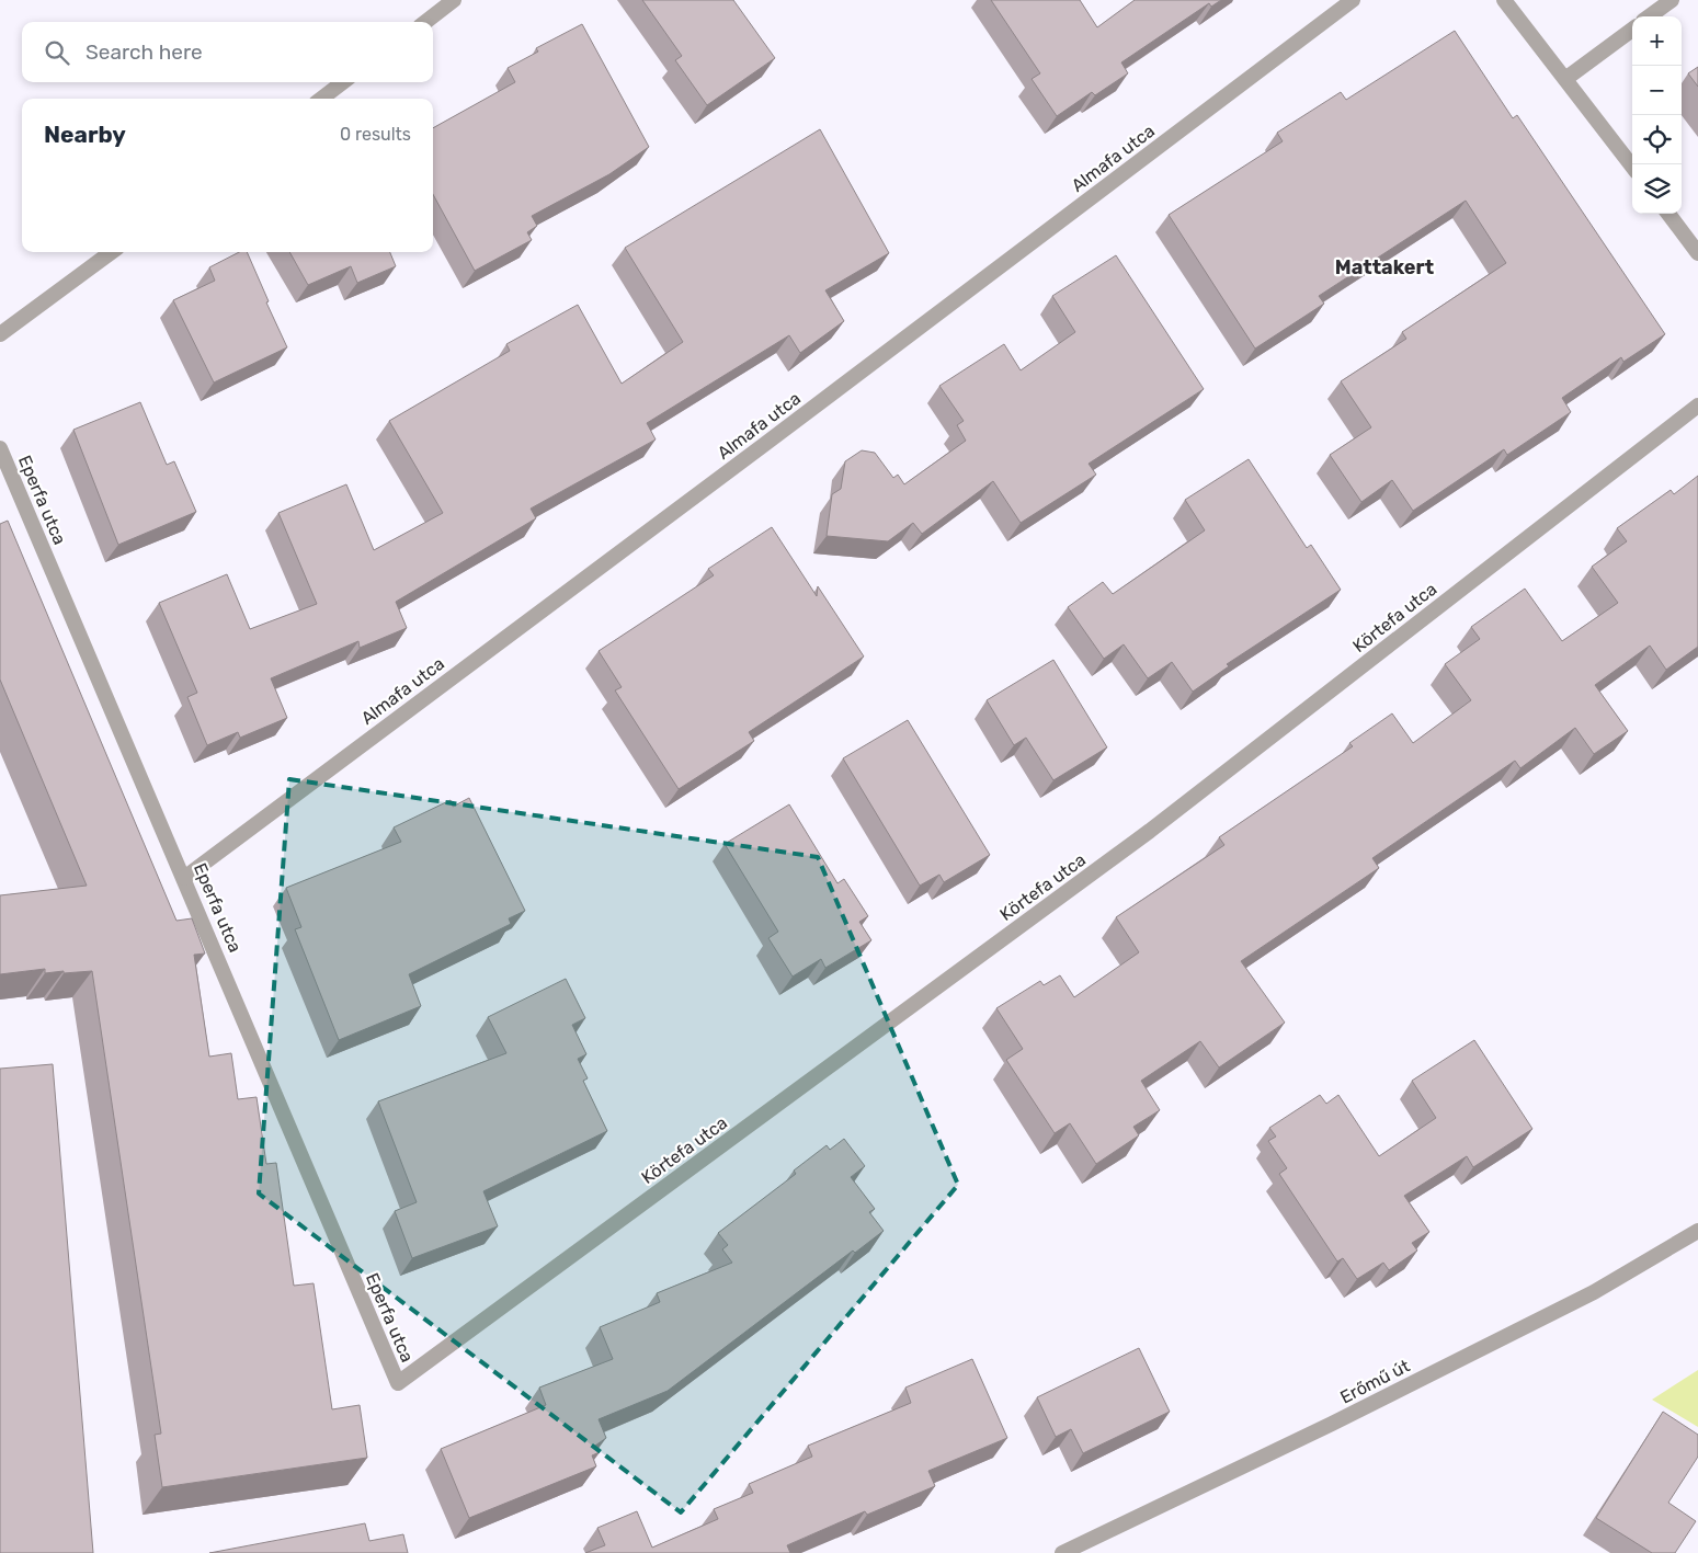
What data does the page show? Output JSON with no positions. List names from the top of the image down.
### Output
{
  "streets": {
    "street": [
      "Almafa utca",
      "Eperfa utca",
      "Körtefa utca",
      "Erőmű út"
    ]
  },
  "crossings": [
    ["Almafa utca", "Eperfa utca"],
    ["Eperfa utca", "Körtefa utca"]
  ],
  "districts": ["Mattakert"],
  "page": {
    "map_buttons": ["+", "−"],
    "search": "Search here",
    "heading": ["Nearby", "0 results"]
  }
}
